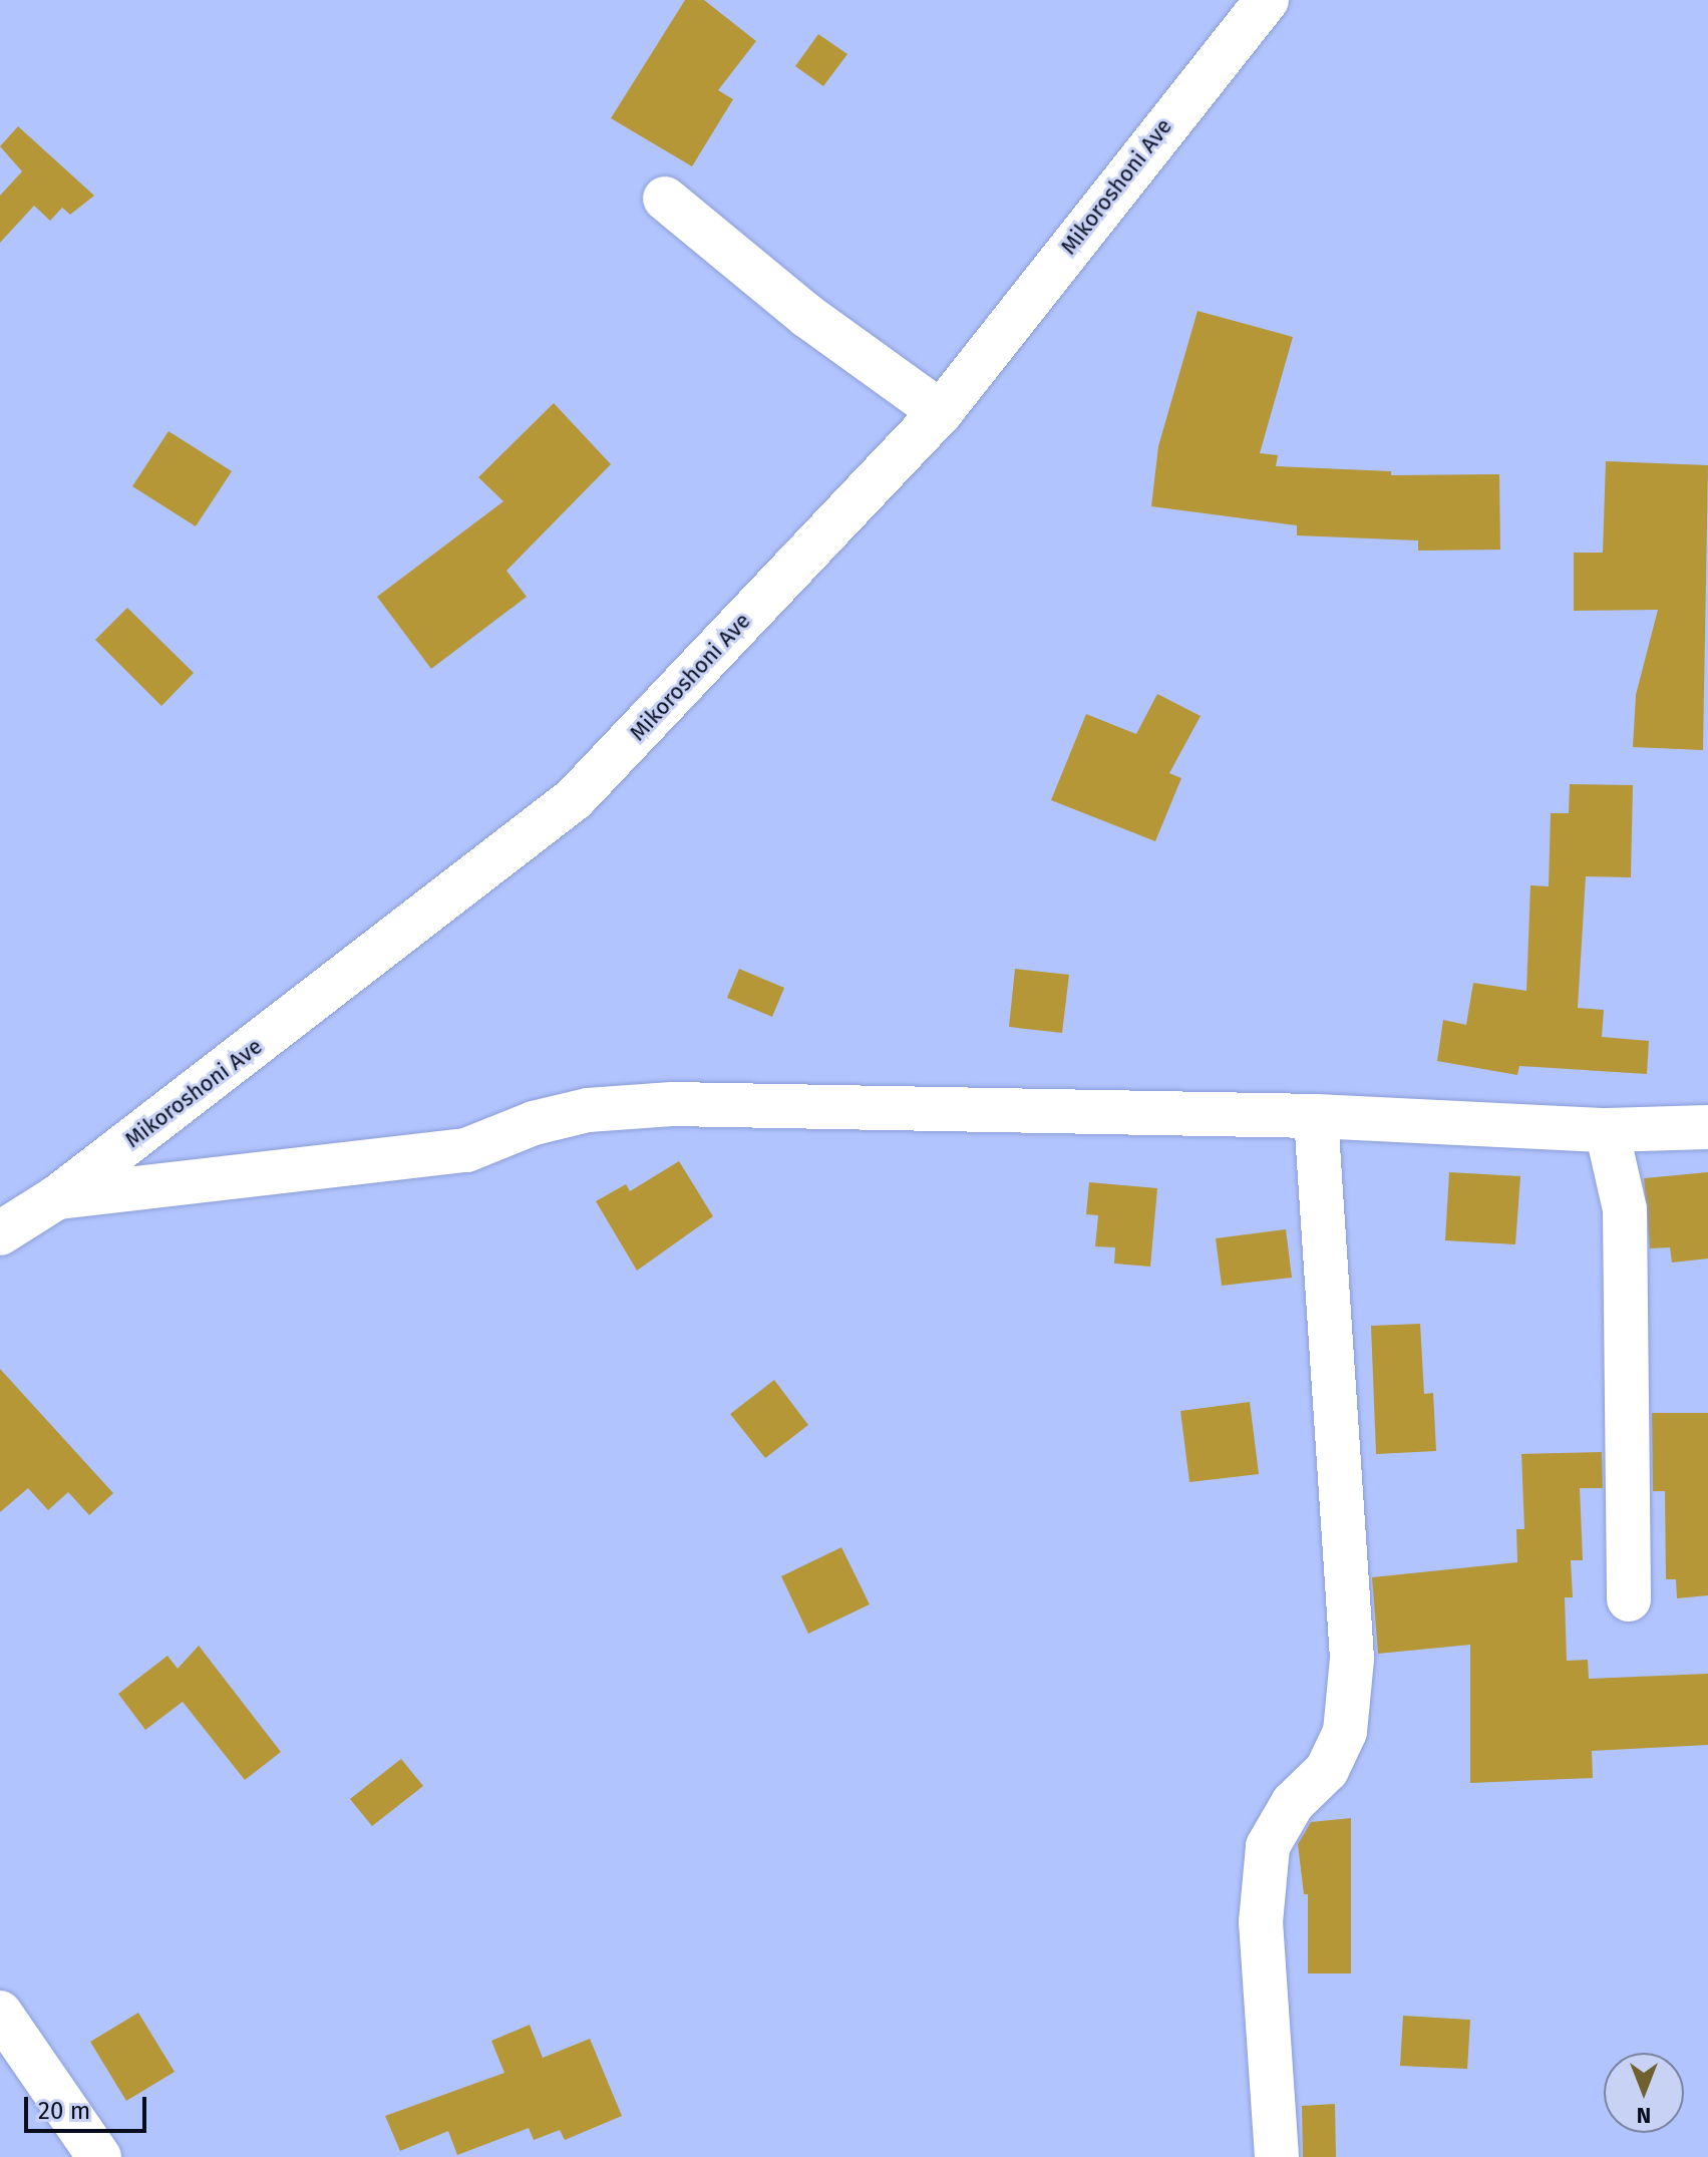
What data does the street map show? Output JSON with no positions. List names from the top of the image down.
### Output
{
  "streets": {
    "street": ["Mikoroshoni Ave"]
  },
  "scale_bar": "20 m",
  "north": "bottom"
}
